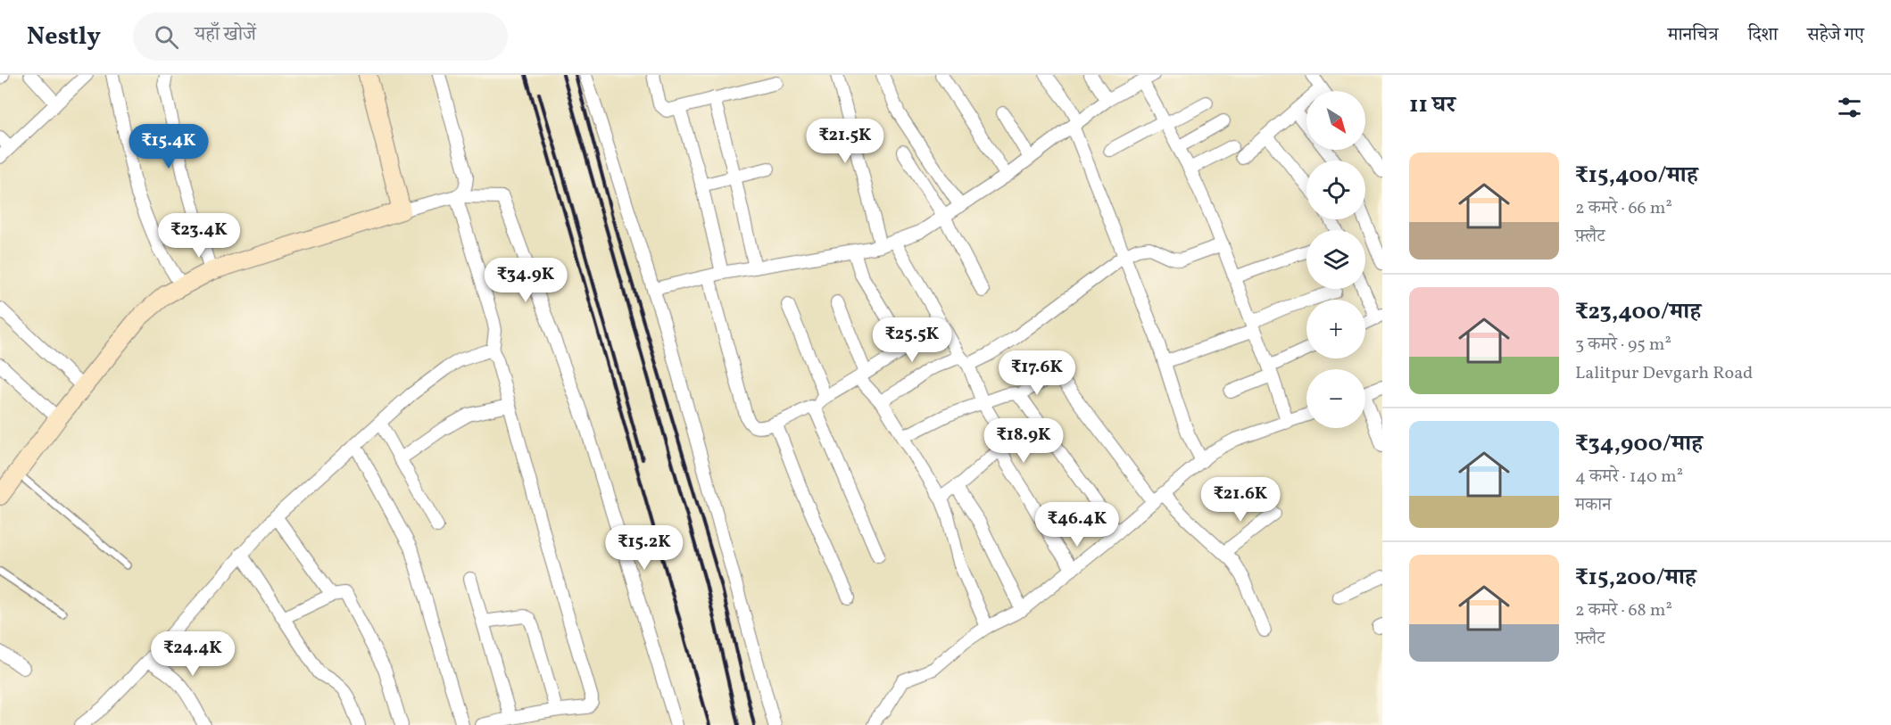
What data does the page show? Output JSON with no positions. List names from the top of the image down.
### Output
{
  "north": "bottom right",
  "page": {
    "header": "Nestly",
    "search": "यहाँ खोजें",
    "nav": ["मानचित्र", "दिशा", "सहेजे गए"],
    "heading": "11 घर",
    "map_buttons": ["+", "−"],
    "price": [
      "₹21.5K",
      "₹15.4K",
      "₹23.4K",
      "₹34.9K",
      "₹25.5K",
      "₹17.6K",
      "₹18.9K",
      "₹21.6K",
      "₹46.4K",
      "₹15.2K",
      "₹24.4K"
    ],
    "list": [
      {
        "name": "₹15,400/माह",
        "note": "2 कमरे · 66 m² · फ़्लैट"
      },
      {
        "name": "₹23,400/माह",
        "note": "3 कमरे · 95 m² · Lalitpur Devgarh Road"
      },
      {
        "name": "₹34,900/माह",
        "note": "4 कमरे · 140 m² · मकान"
      },
      {
        "name": "₹15,200/माह",
        "note": "2 कमरे · 68 m² · फ़्लैट"
      }
    ]
  }
}
